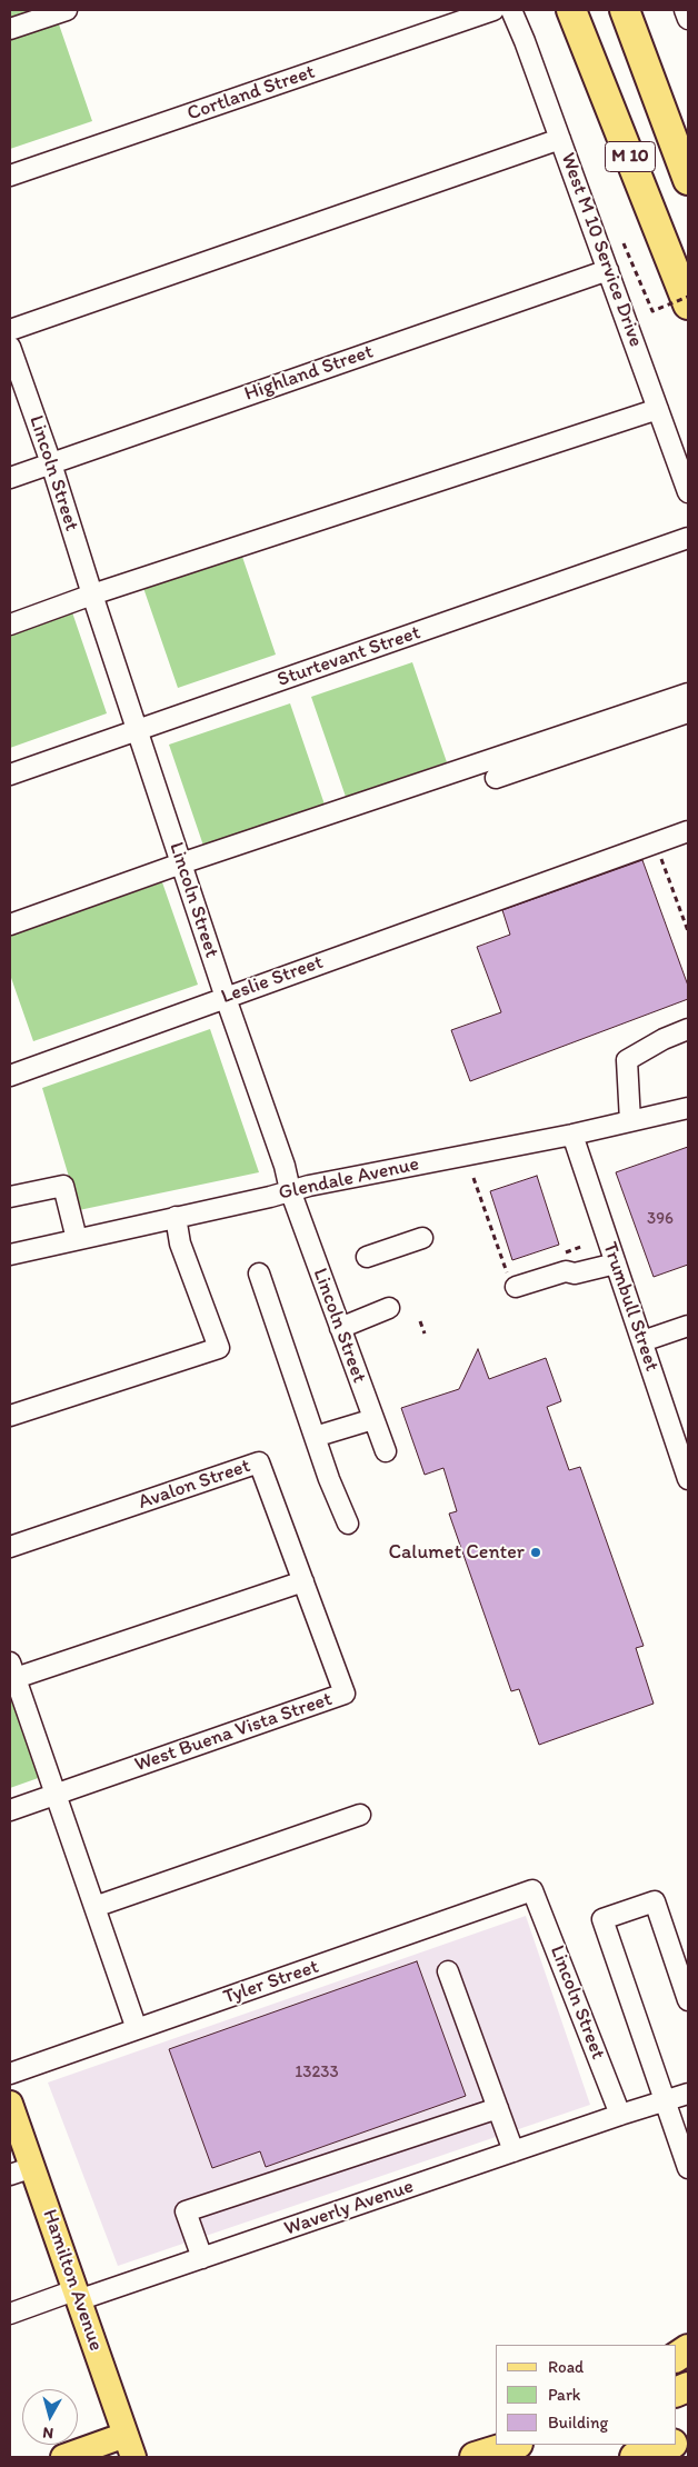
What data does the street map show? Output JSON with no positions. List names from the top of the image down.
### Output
{
  "streets": {
    "highway": ["M 10"],
    "main road": ["Hamilton Avenue"],
    "street": [
      "Cortland Street",
      "West M 10 Service Drive",
      "Highland Street",
      "Lincoln Street",
      "Sturtevant Street",
      "Leslie Street",
      "Glendale Avenue",
      "Trumbull Street",
      "Avalon Street",
      "West Buena Vista Street",
      "Tyler Street",
      "Waverly Avenue"
    ]
  },
  "crossings": [
    ["West M 10 Service Drive", "Highland Street"],
    ["Highland Street", "Lincoln Street"],
    ["Lincoln Street", "Sturtevant Street"],
    ["Lincoln Street", "Leslie Street"],
    ["Lincoln Street", "Glendale Avenue"],
    ["Lincoln Street", "Tyler Street"],
    ["Lincoln Street", "Waverly Avenue"],
    ["Glendale Avenue", "Trumbull Street"],
    ["Avalon Street", "West Buena Vista Street"],
    ["Waverly Avenue", "Hamilton Avenue"]
  ],
  "places": ["Calumet Center"],
  "house_numbers": ["396", "13233"],
  "legend": ["Road", "Park", "Building"],
  "north": "bottom"
}
